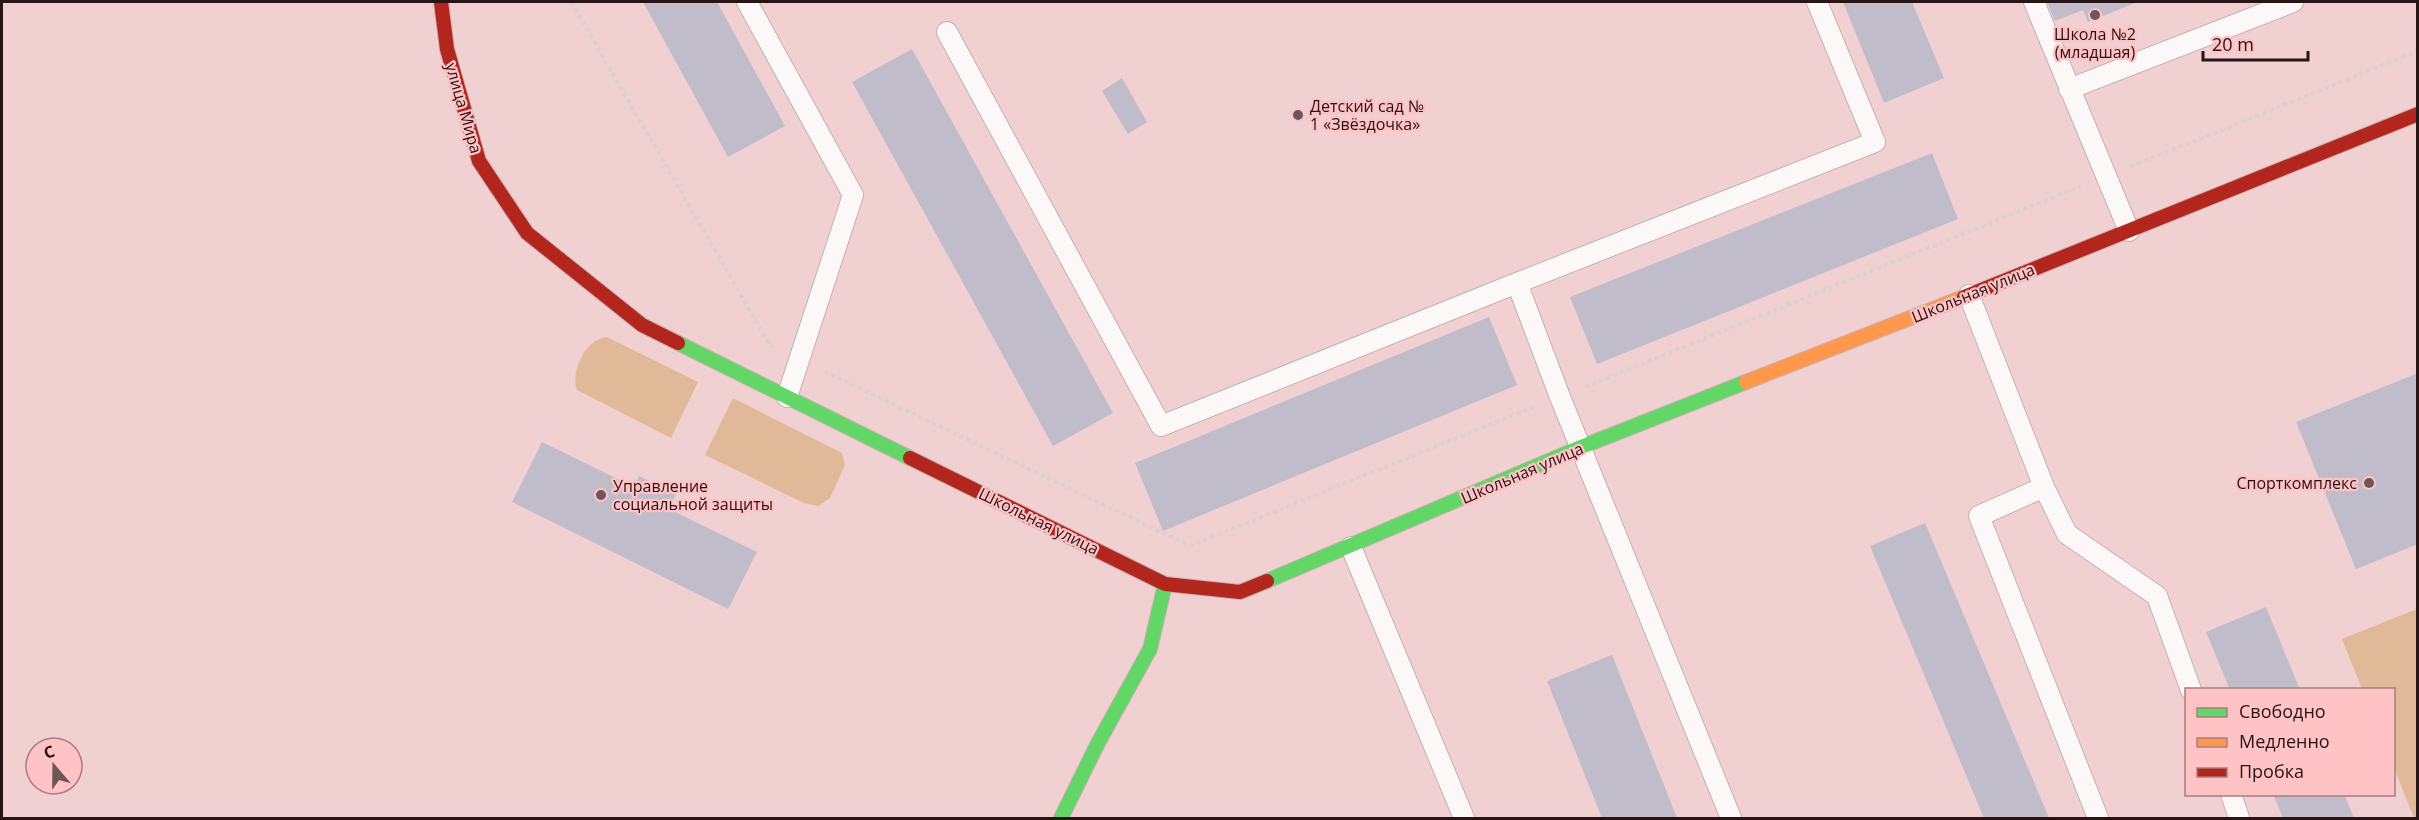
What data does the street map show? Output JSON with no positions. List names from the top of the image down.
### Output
{
  "streets": {
    "street": ["улица Мира", "Школьная улица"]
  },
  "crossings": [
    ["улица Мира", "Школьная улица"]
  ],
  "places": [
    "Школа №2 (младшая)",
    "Детский сад № 1 «Звёздочка»",
    "Спорткомплекс",
    "Управление социальной защиты"
  ],
  "legend": ["Свободно", "Медленно", "Пробка"],
  "scale_bar": "20 m",
  "north": "top"
}
